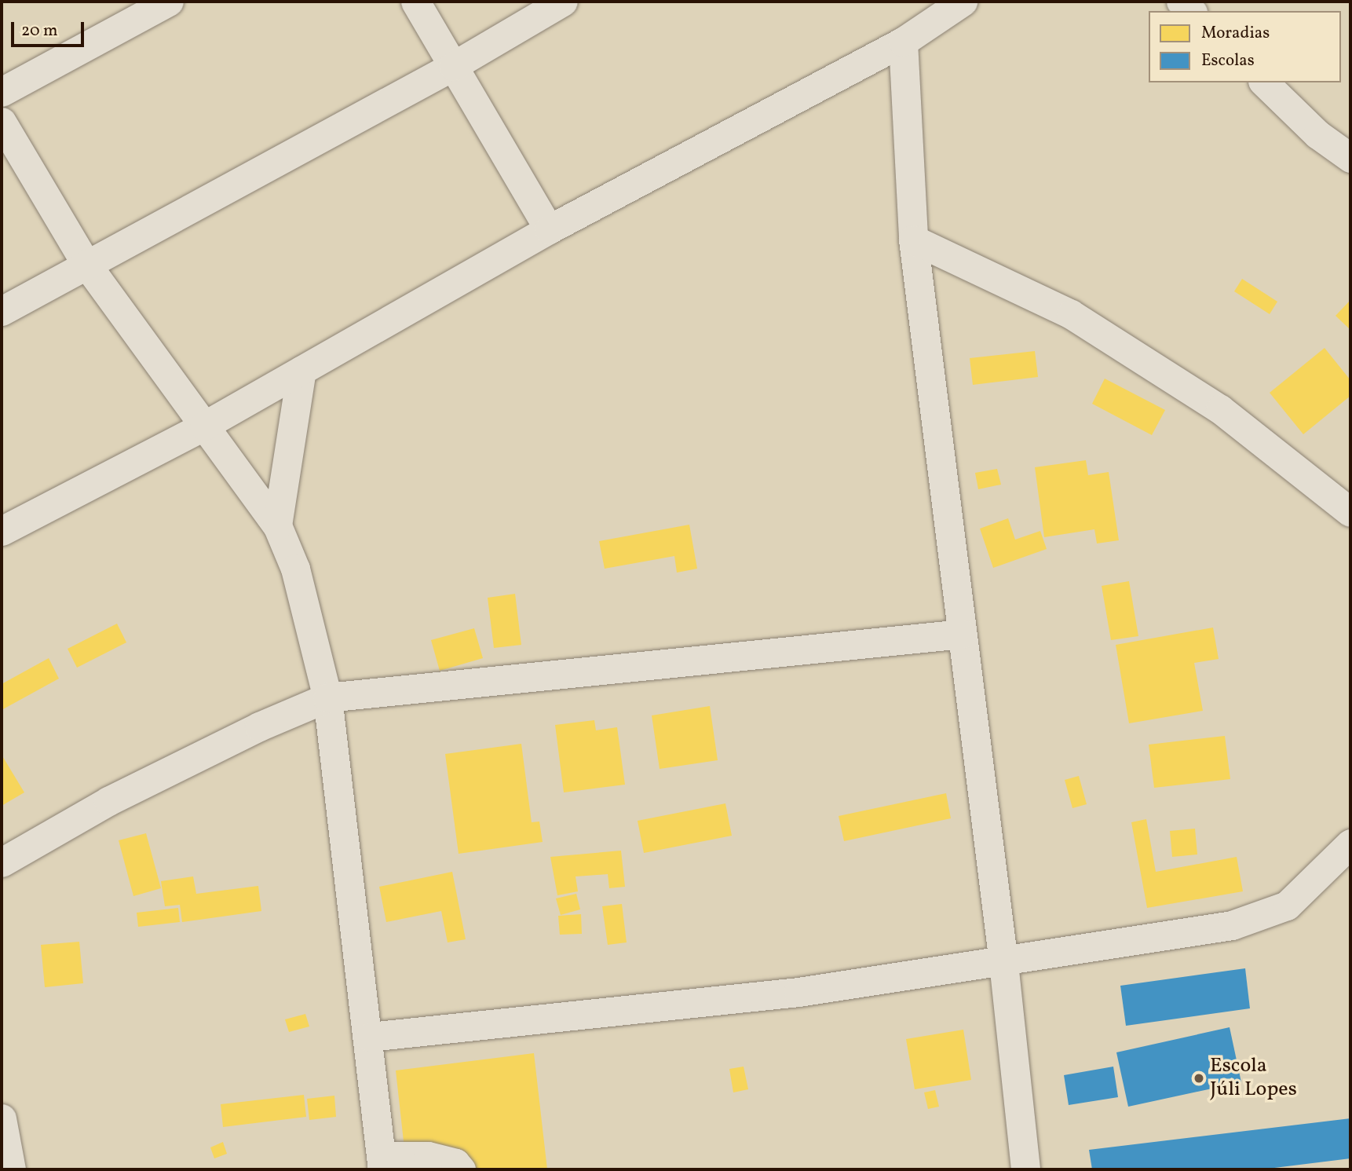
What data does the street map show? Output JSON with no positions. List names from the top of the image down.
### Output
{
  "places": ["Escola Júli Lopes"],
  "legend": ["Moradias", "Escolas"],
  "scale_bar": "20 m"
}
